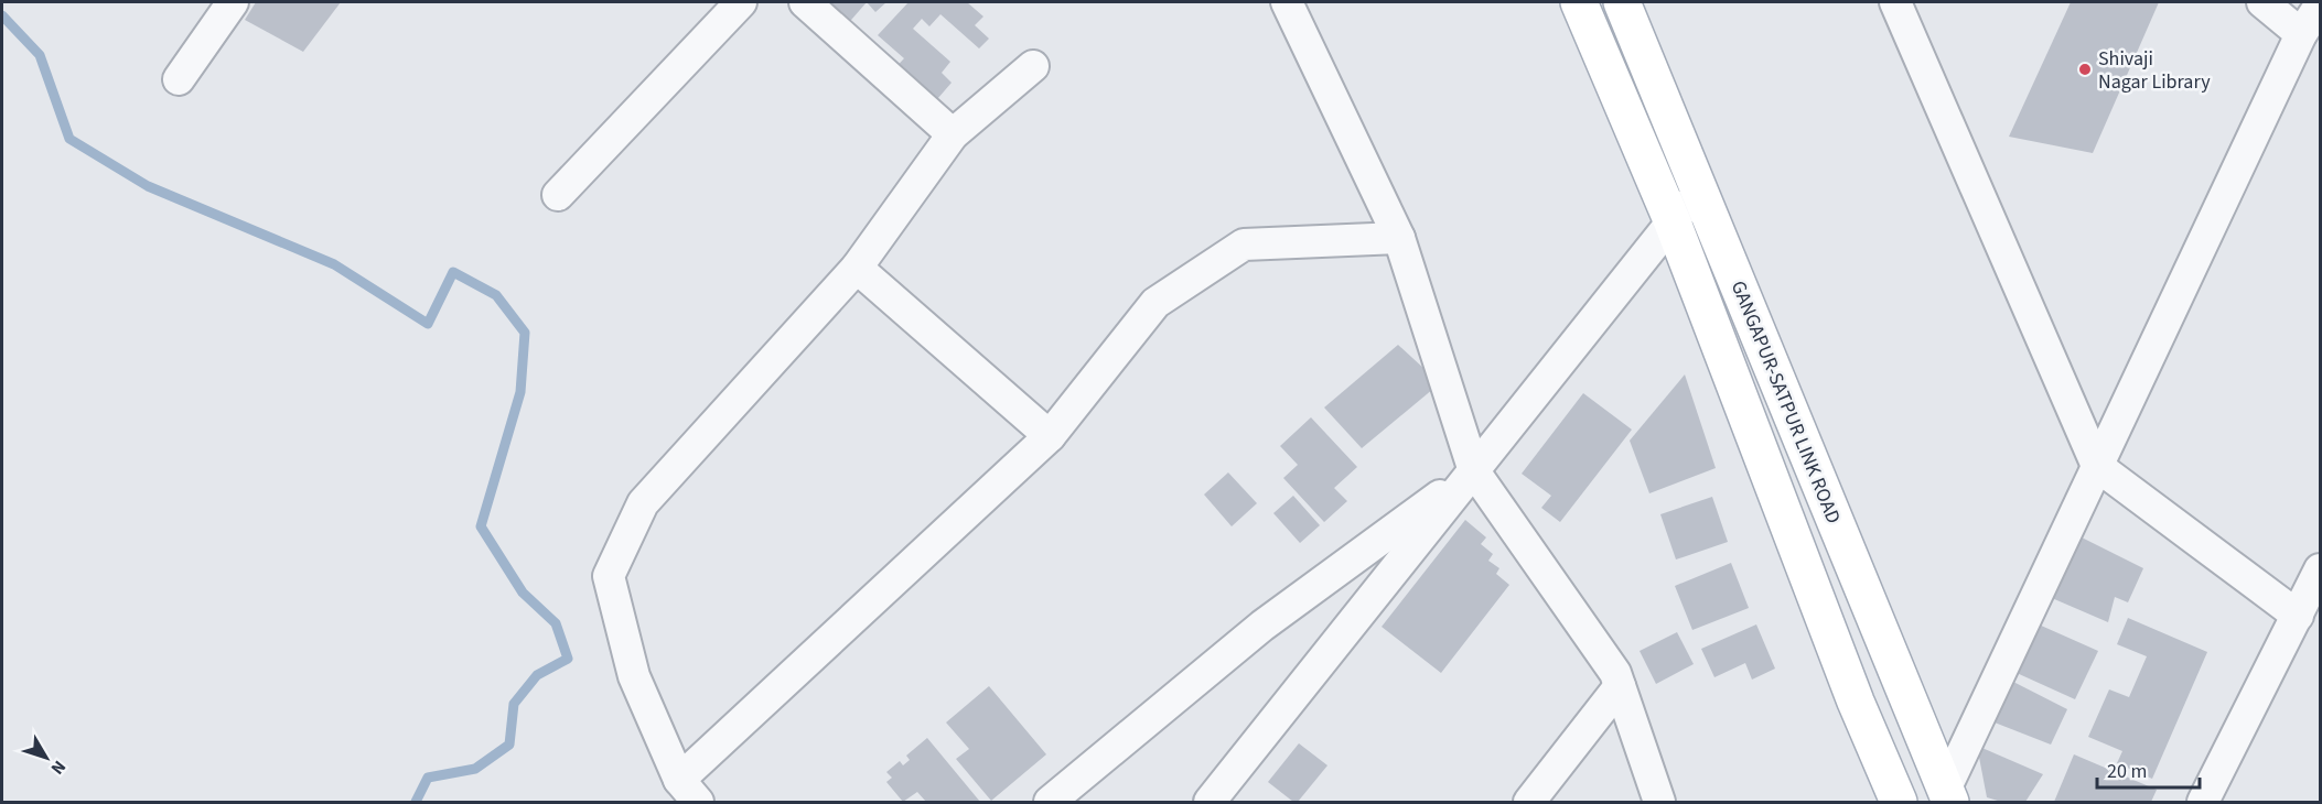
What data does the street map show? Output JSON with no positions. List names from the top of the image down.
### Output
{
  "streets": {
    "main road": ["GANGAPUR-SATPUR LINK ROAD"]
  },
  "places": ["Shivaji Nagar Library"],
  "scale_bar": "20 m",
  "north": "bottom right"
}
